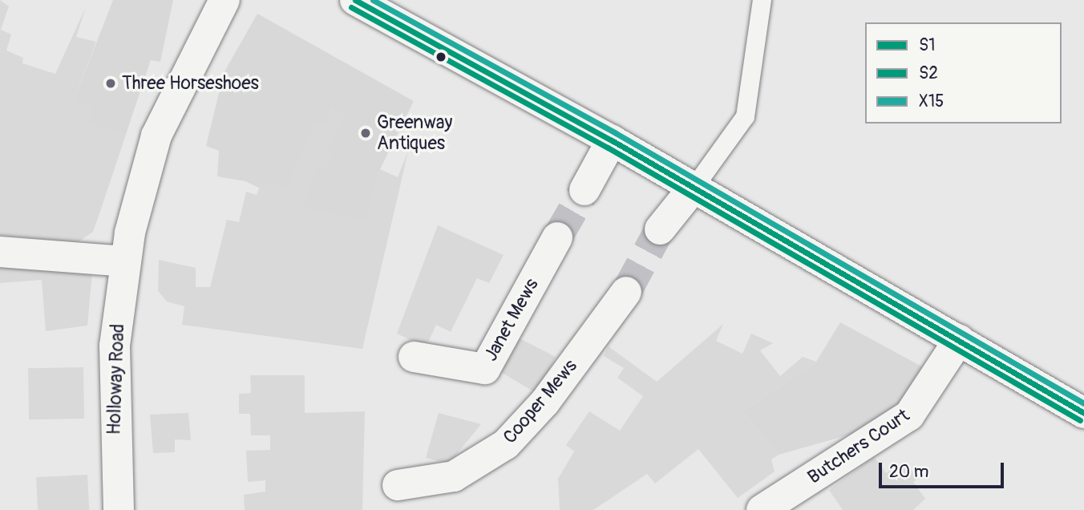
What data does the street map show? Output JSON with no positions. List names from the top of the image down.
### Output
{
  "streets": {
    "street": [
      "Janet Mews",
      "Holloway Road",
      "Cooper Mews",
      "Butchers Court"
    ]
  },
  "places": ["Three Horseshoes", "Greenway Antiques"],
  "lines": ["transit line S1", "transit line X15", "transit line S2"],
  "legend": ["S1", "S2", "X15"],
  "scale_bar": "20 m"
}
